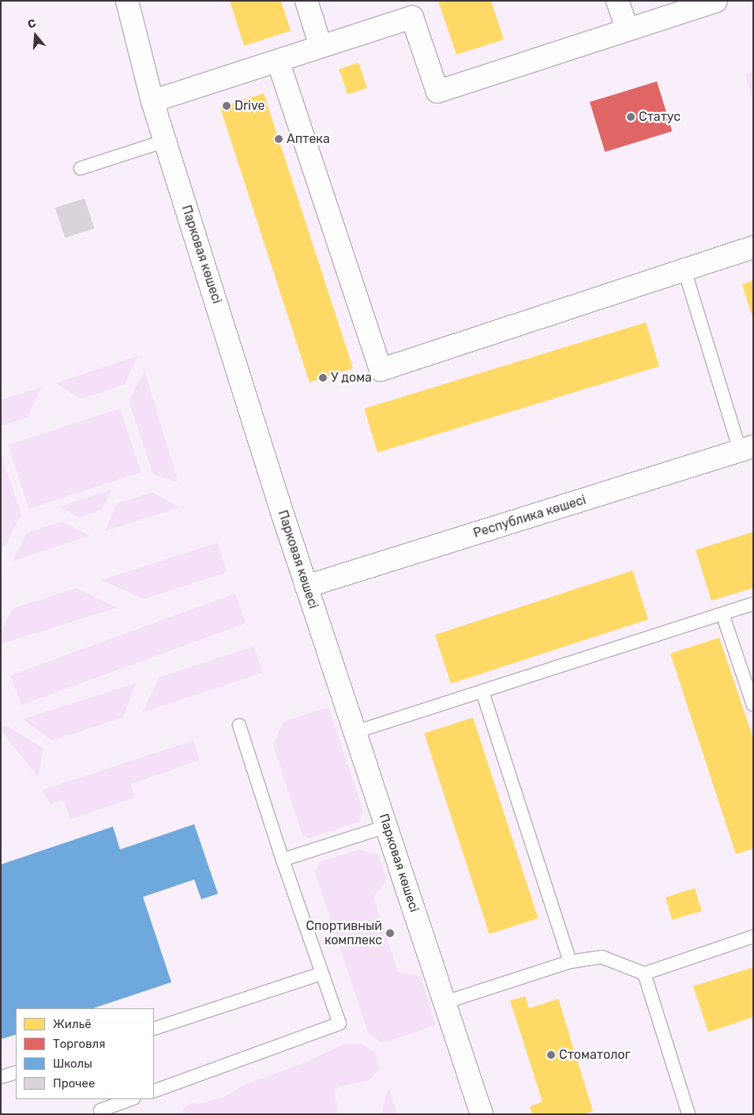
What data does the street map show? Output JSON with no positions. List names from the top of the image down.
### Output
{
  "streets": {
    "street": ["Парковая көшесі", "Республика көшесі"]
  },
  "crossings": [
    ["Парковая көшесі", "Республика көшесі"]
  ],
  "places": [
    "Drive",
    "Статус",
    "Аптека",
    "У дома",
    "Спортивный комплекс",
    "Стоматолог"
  ],
  "legend": [
    "Жильё",
    "Торговля",
    "Школы",
    "Прочее"
  ],
  "north": "top"
}
